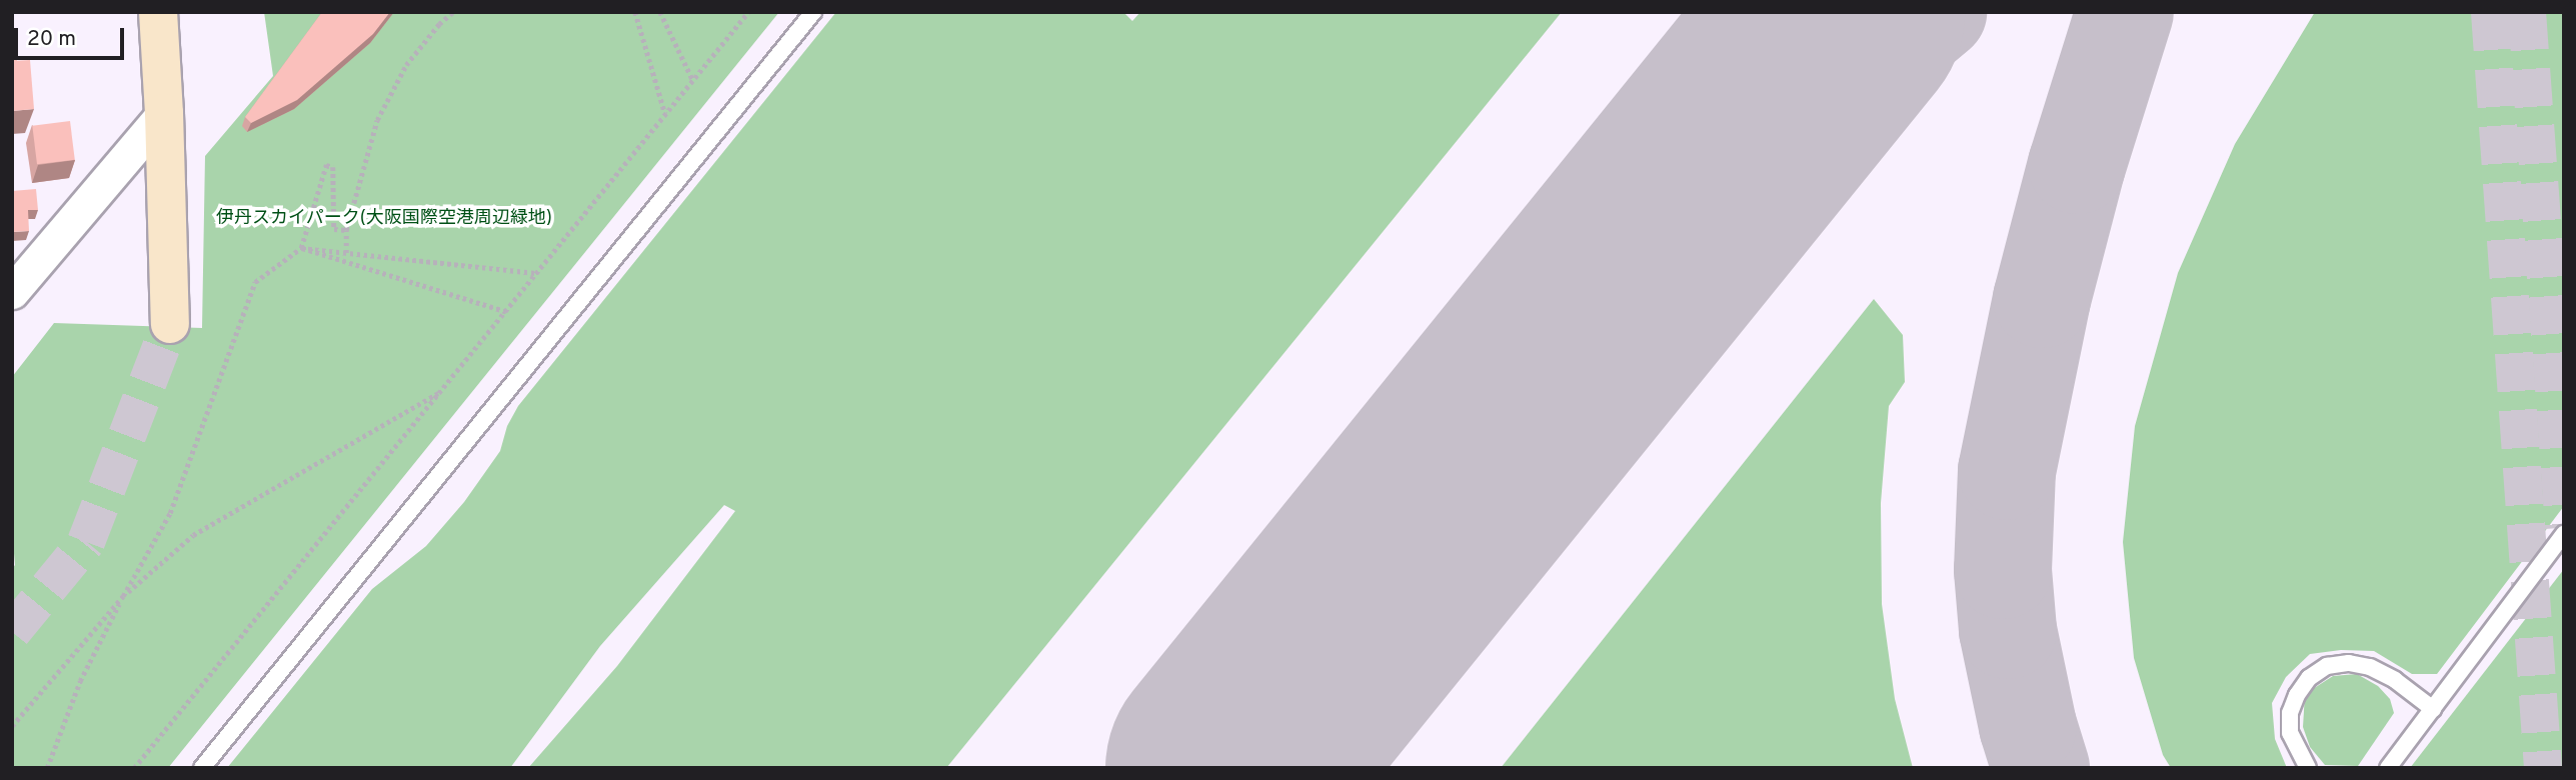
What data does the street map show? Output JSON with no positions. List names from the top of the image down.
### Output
{
  "parks": ["伊丹スカイパーク(大阪国際空港周辺緑地)"],
  "scale_bar": "20 m"
}
